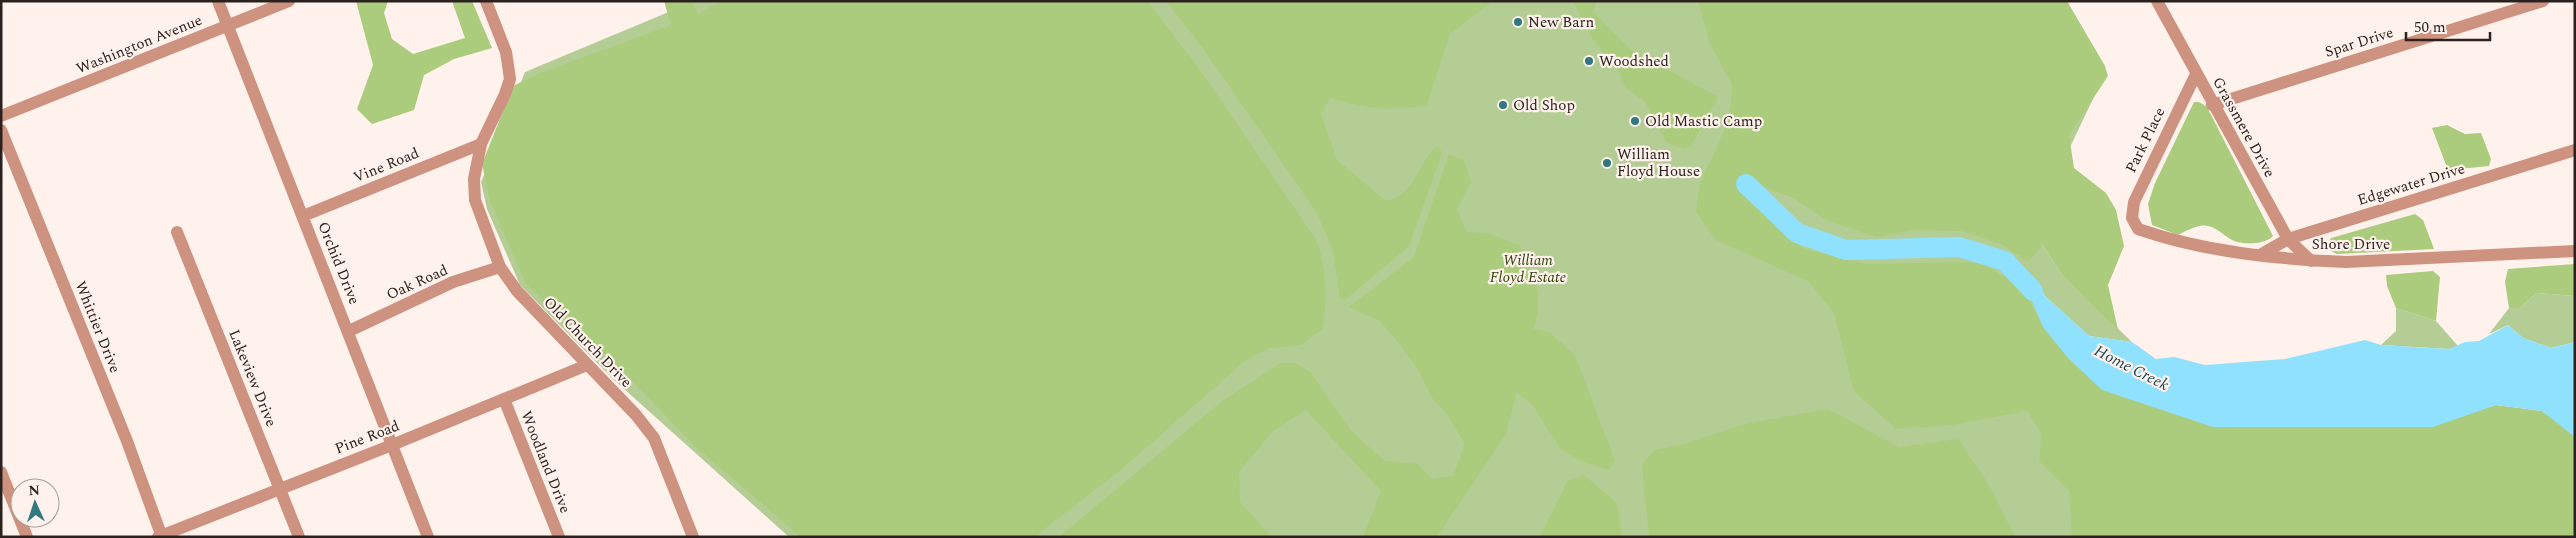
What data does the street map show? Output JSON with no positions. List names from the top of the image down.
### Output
{
  "streets": {
    "street": [
      "Spar Drive",
      "Washington Avenue",
      "Grassmere Drive",
      "Park Place",
      "Vine Road",
      "Edgewater Drive",
      "Shore Drive",
      "Orchid Drive",
      "Oak Road",
      "Whittier Drive",
      "Old Church Drive",
      "Lakeview Drive",
      "Pine Road",
      "Woodland Drive"
    ]
  },
  "crossings": [
    ["Spar Drive", "Grassmere Drive"],
    ["Washington Avenue", "Orchid Drive"],
    ["Grassmere Drive", "Park Place"],
    ["Grassmere Drive", "Edgewater Drive"],
    ["Grassmere Drive", "Shore Drive"],
    ["Park Place", "Shore Drive"],
    ["Vine Road", "Orchid Drive"],
    ["Vine Road", "Old Church Drive"],
    ["Edgewater Drive", "Shore Drive"],
    ["Orchid Drive", "Oak Road"],
    ["Orchid Drive", "Pine Road"],
    ["Oak Road", "Old Church Drive"],
    ["Whittier Drive", "Pine Road"],
    ["Old Church Drive", "Pine Road"],
    ["Lakeview Drive", "Pine Road"],
    ["Pine Road", "Woodland Drive"]
  ],
  "water": ["Home Creek"],
  "parks": ["William Floyd Estate"],
  "places": [
    "New Barn",
    "Woodshed",
    "Old Shop",
    "Old Mastic Camp",
    "William Floyd House"
  ],
  "scale_bar": "50 m",
  "north": "top"
}
